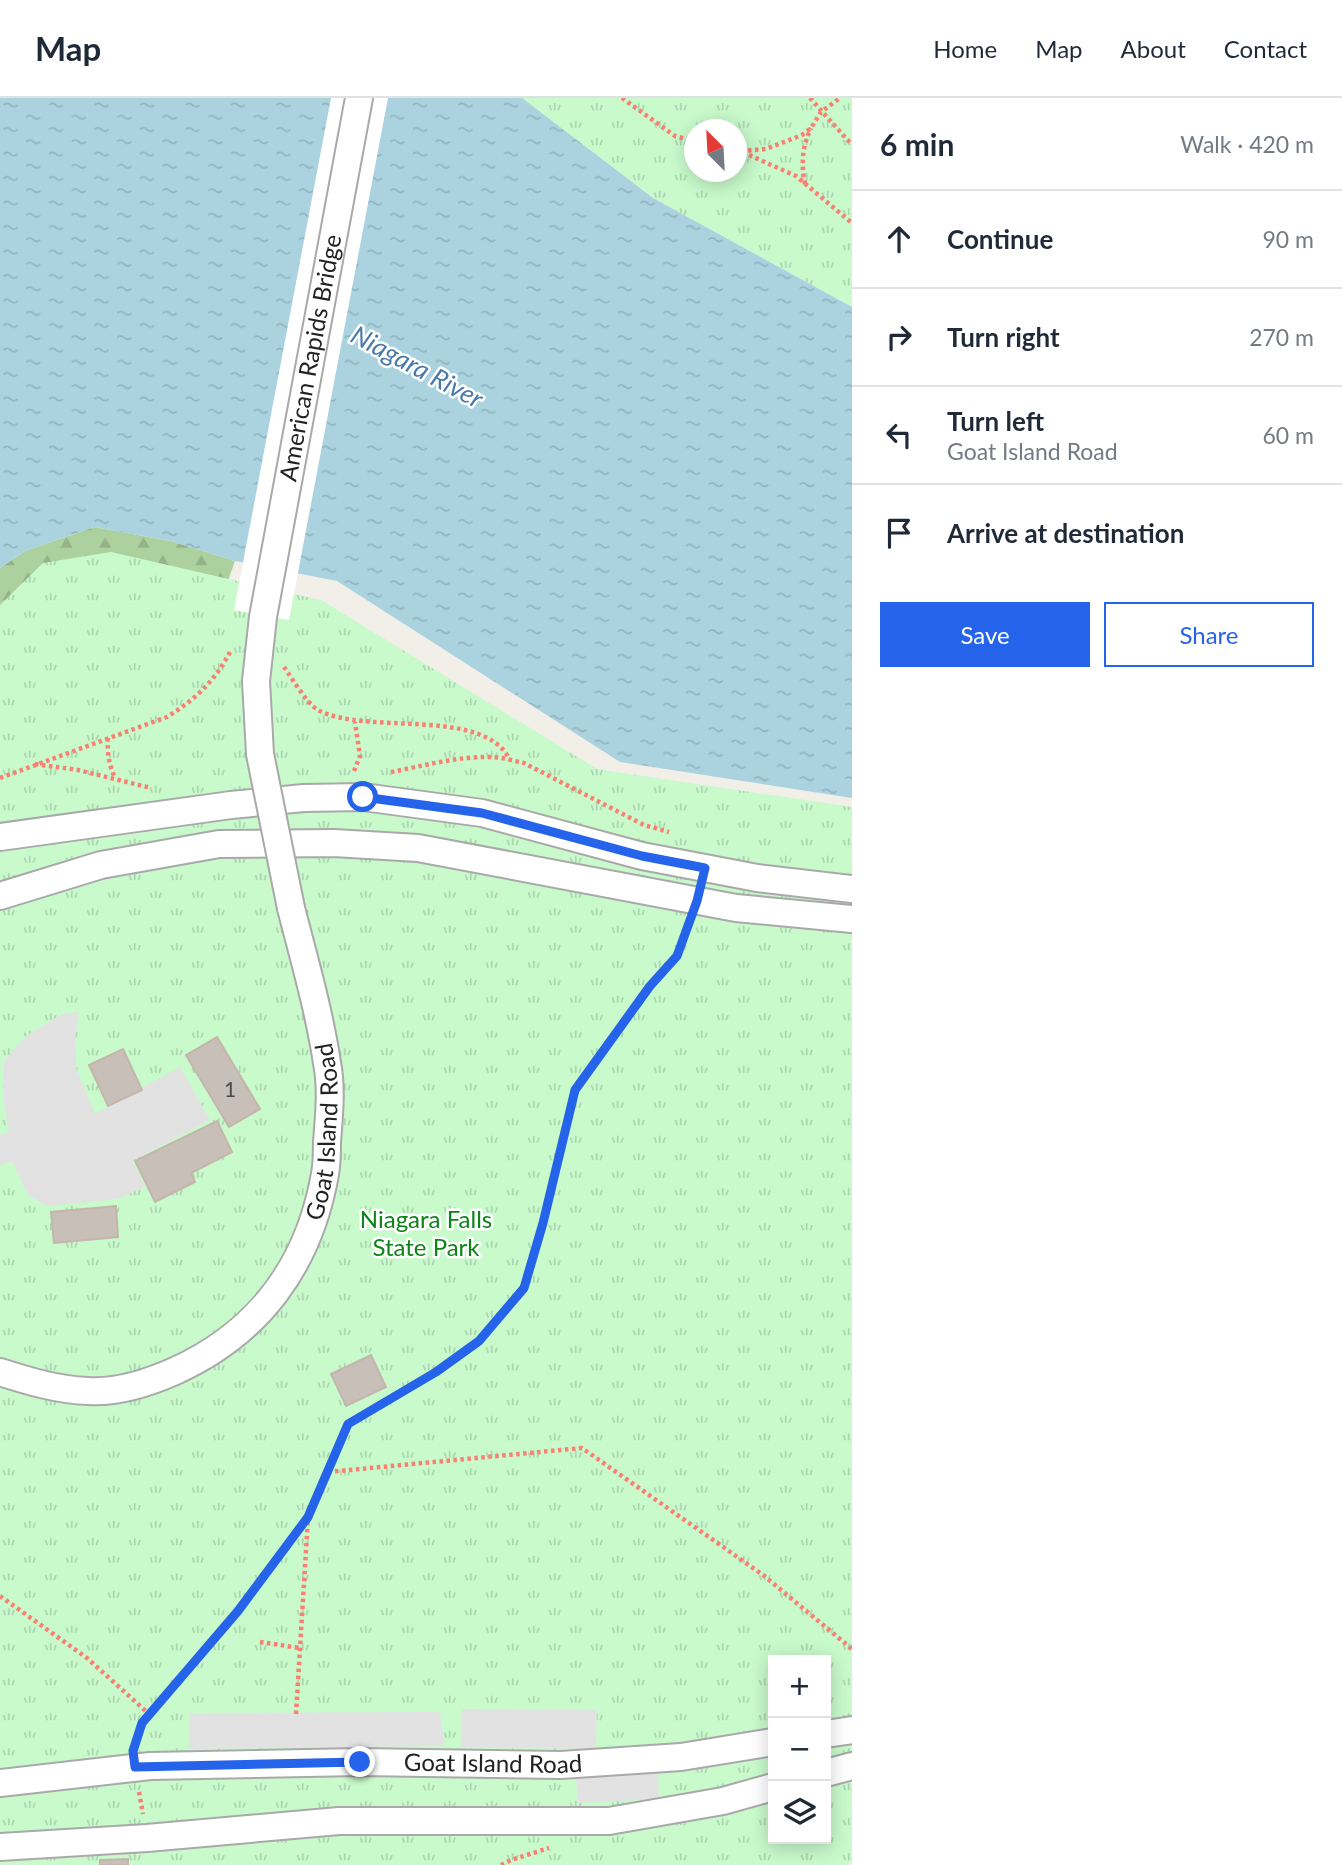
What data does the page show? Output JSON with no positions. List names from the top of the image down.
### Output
{
  "streets": {
    "street": ["American Rapids Bridge", "Goat Island Road"]
  },
  "crossings": [
    ["American Rapids Bridge", "Goat Island Road"]
  ],
  "water": ["Niagara River"],
  "parks": ["Niagara Falls State Park"],
  "house_numbers": ["1"],
  "north": "top left",
  "page": {
    "header": "Map",
    "nav": [
      "Home",
      "Map",
      "About",
      "Contact"
    ],
    "heading": ["6 min", "Walk · 420 m"],
    "list": [
      ["Continue", "90 m"],
      ["Turn right", "270 m"],
      ["Turn left", "Goat Island Road", "60 m"],
      "Arrive at destination"
    ],
    "buttons": ["Save", "Share"],
    "map_buttons": ["+", "−"]
  }
}
